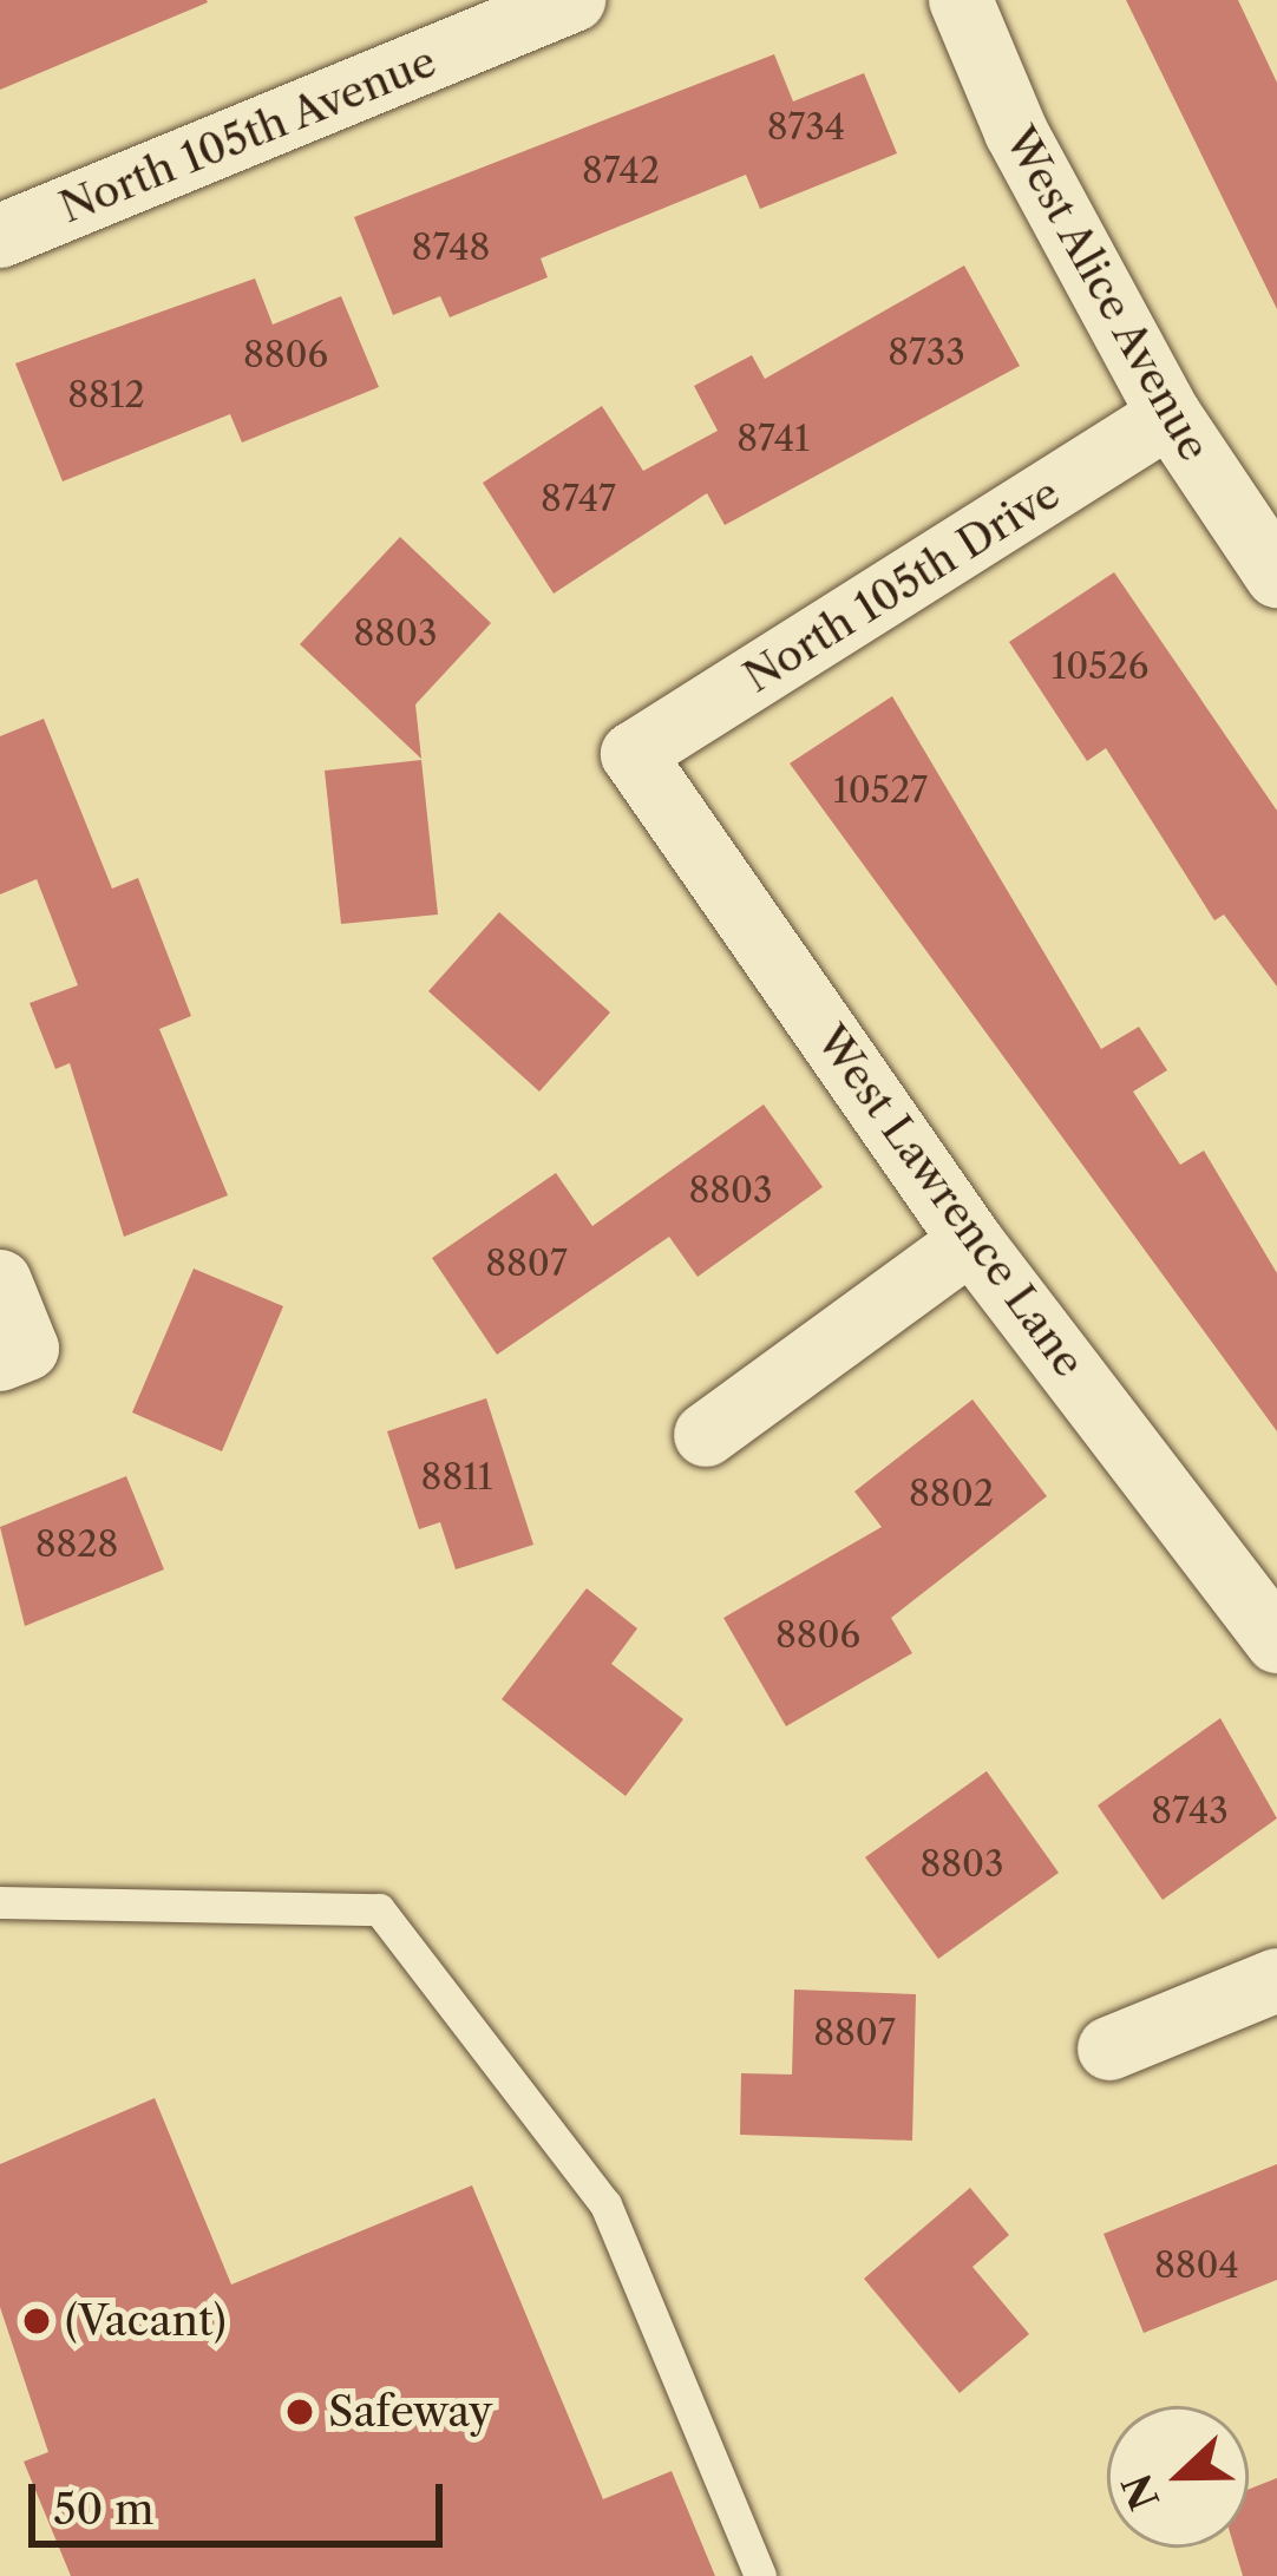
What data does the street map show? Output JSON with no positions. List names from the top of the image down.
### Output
{
  "streets": {
    "street": [
      "North 105th Avenue",
      "West Alice Avenue",
      "North 105th Drive",
      "West Lawrence Lane"
    ]
  },
  "crossings": [
    ["West Alice Avenue", "North 105th Drive"],
    ["North 105th Drive", "West Lawrence Lane"]
  ],
  "places": ["(Vacant)", "Safeway"],
  "house_numbers": [
    "8734",
    "8742",
    "8748",
    "8733",
    "8806",
    "8812",
    "8741",
    "8747",
    "8803",
    "10526",
    "10527",
    "8803",
    "8807",
    "8811",
    "8802",
    "8828",
    "8806",
    "8743",
    "8803",
    "8807",
    "8804"
  ],
  "scale_bar": "50 m",
  "north": "left"
}
